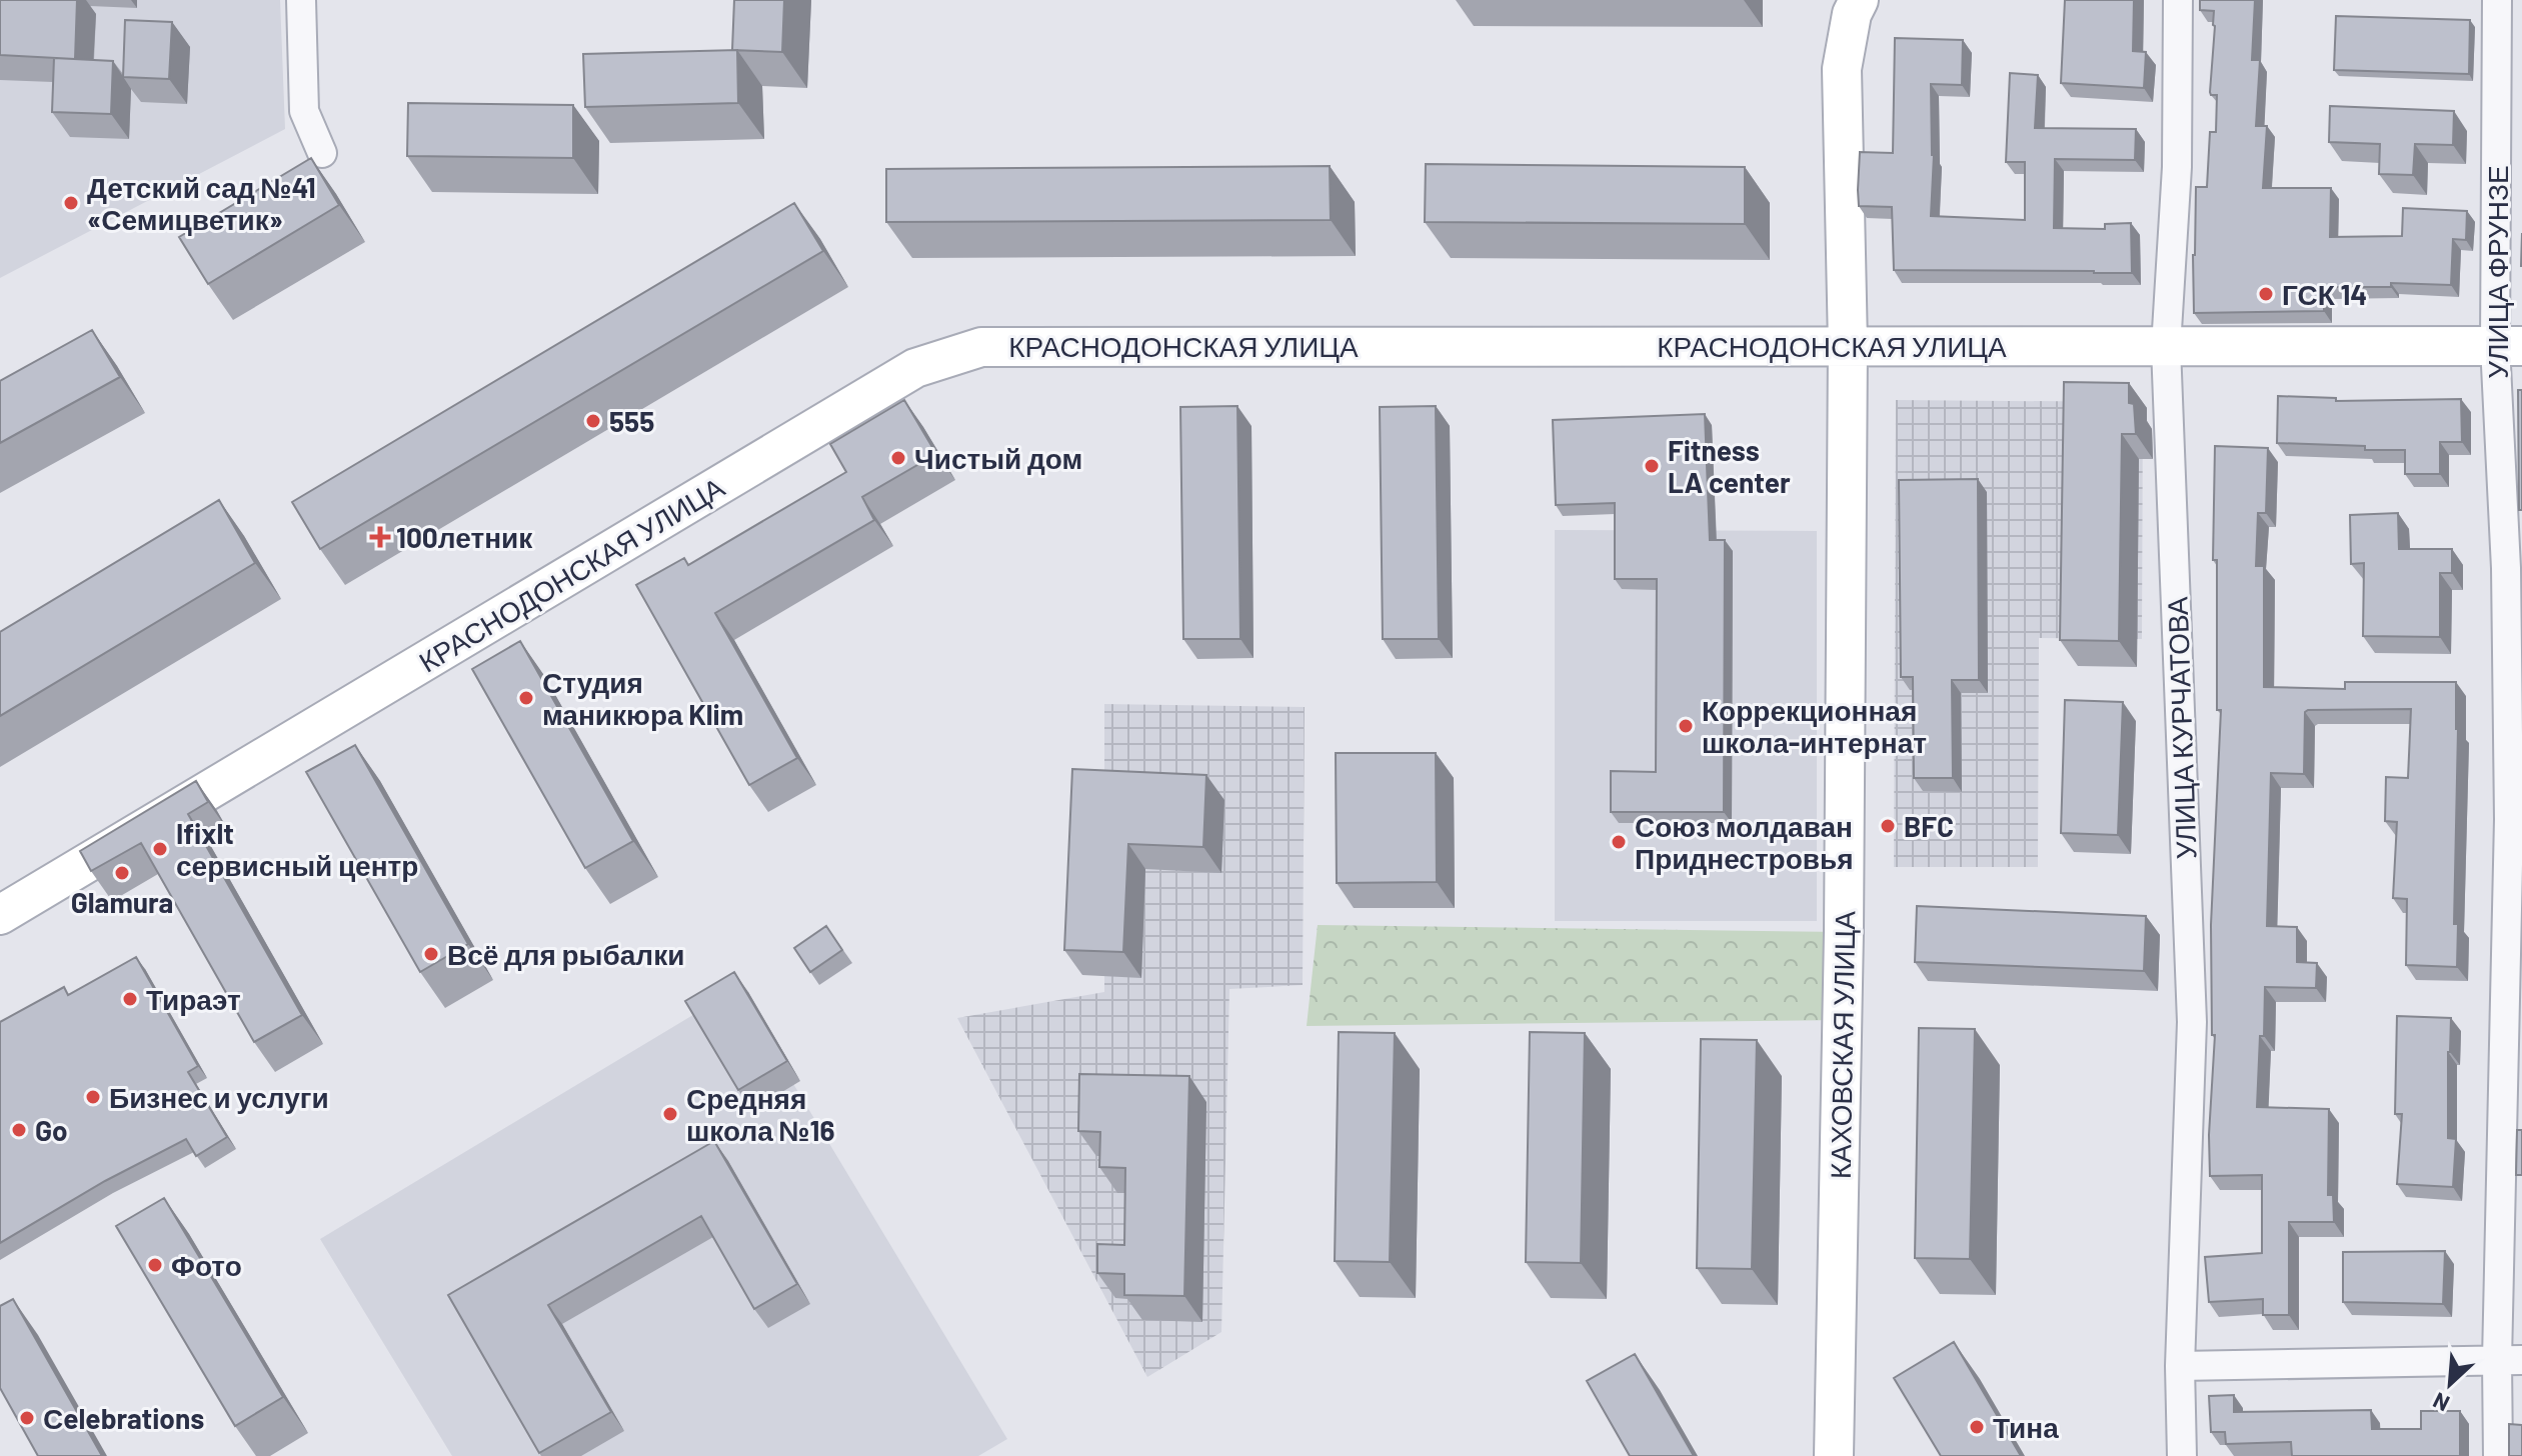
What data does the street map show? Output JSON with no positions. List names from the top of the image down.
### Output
{
  "streets": {
    "street": [
      "УЛИЦА ФРУНЗЕ",
      "КРАСНОДОНСКАЯ УЛИЦА",
      "УЛИЦА КУРЧАТОВА",
      "КАХОВСКАЯ УЛИЦА"
    ]
  },
  "crossings": [
    ["УЛИЦА ФРУНЗЕ", "КРАСНОДОНСКАЯ УЛИЦА"],
    ["КРАСНОДОНСКАЯ УЛИЦА", "УЛИЦА КУРЧАТОВА"],
    ["КРАСНОДОНСКАЯ УЛИЦА", "КАХОВСКАЯ УЛИЦА"]
  ],
  "places": {
    "other": [
      "Детский сад №41 «Семицветик»",
      "ГСК 14",
      "555",
      "Чистый дом",
      "Fitness LA center",
      "Студия маникюра Klim",
      "Коррекционная школа-интернат",
      "BFC",
      "Союз молдаван Приднестровья",
      "Ifixlt сервисный центр",
      "Glamura",
      "Всё для рыбалки",
      "Тираэт",
      "Бизнес и услуги",
      "Средняя школа №16",
      "Go",
      "Фото",
      "Сelebrations",
      "Тина"
    ],
    "health": ["100летник"]
  },
  "north": "bottom left"
}
